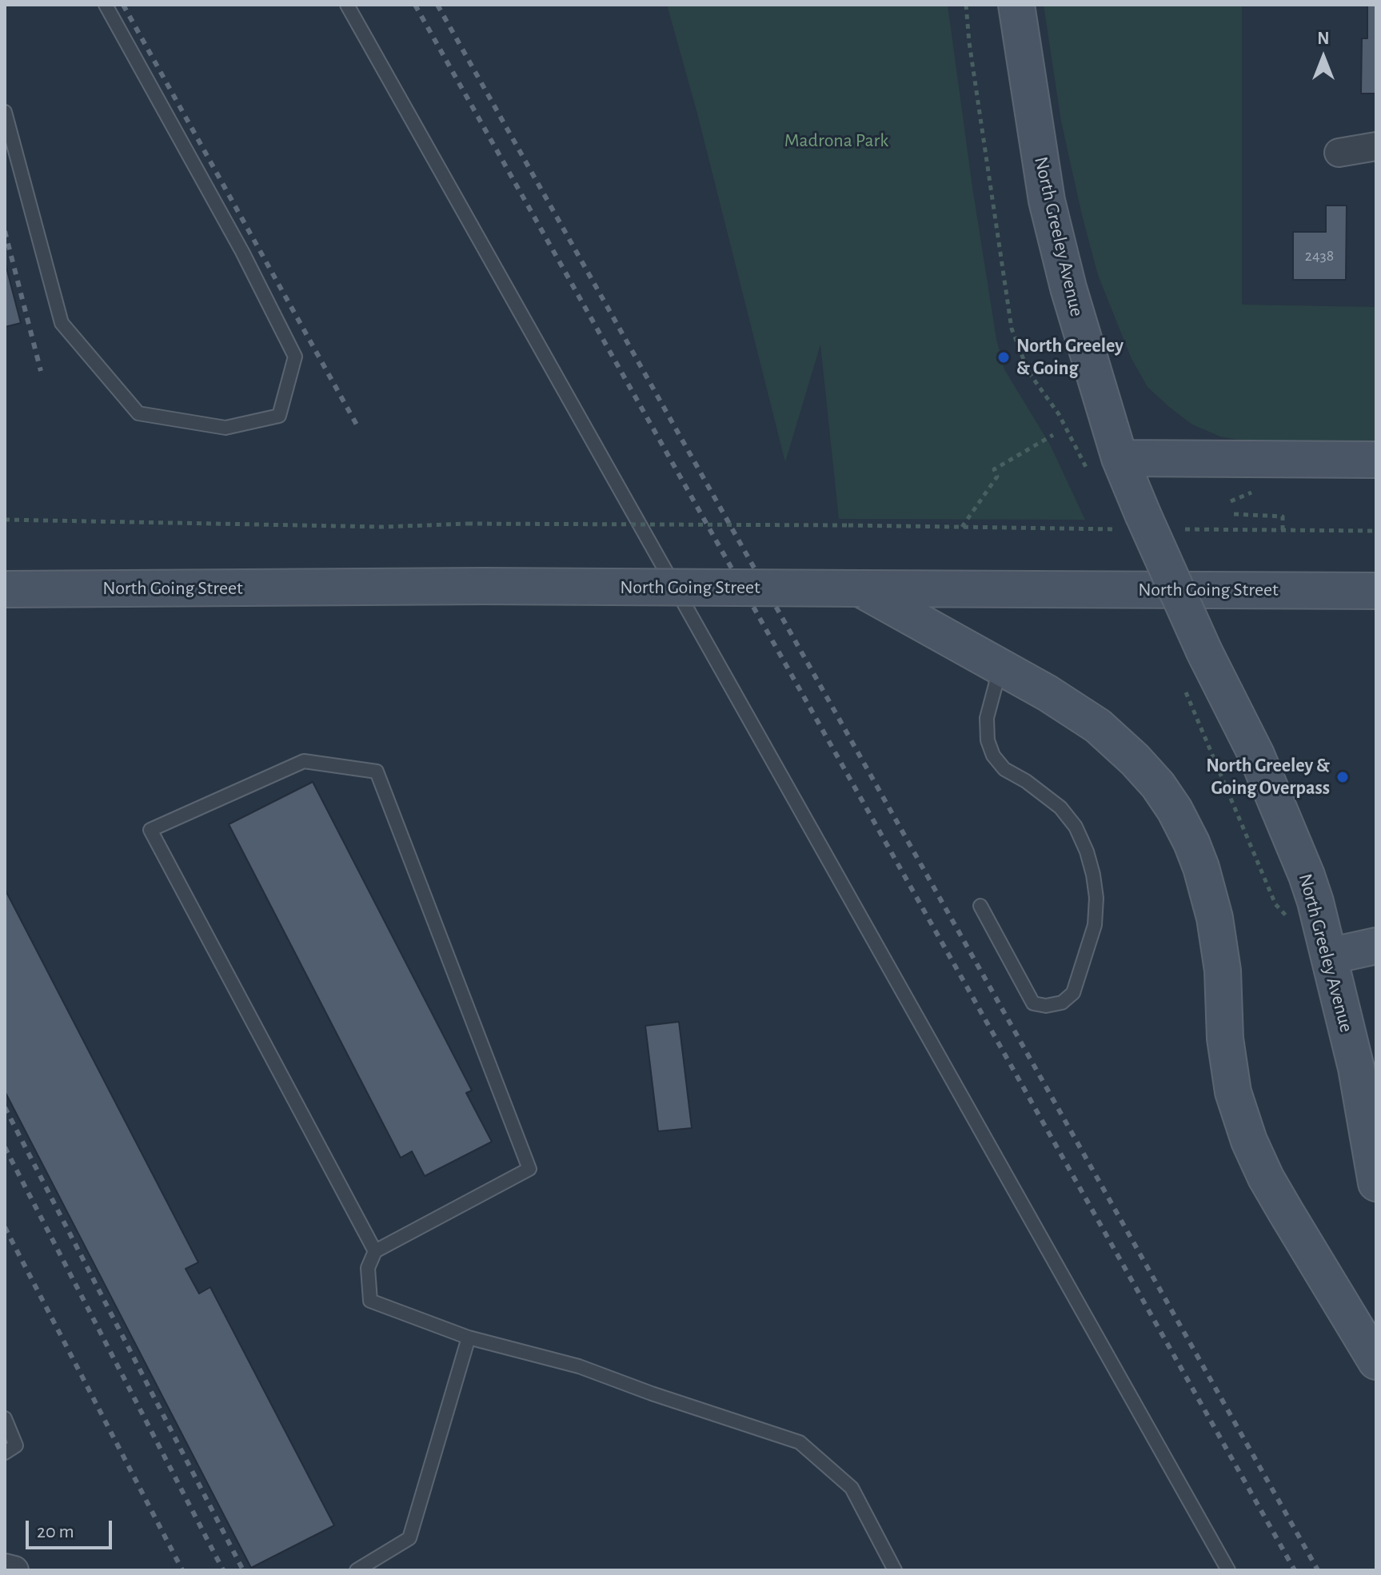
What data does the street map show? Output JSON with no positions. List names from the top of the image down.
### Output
{
  "streets": {
    "main road": ["North Greeley Avenue", "North Going Street"]
  },
  "parks": ["Madrona Park"],
  "places": ["North Greeley & Going", "North Greeley & Going Overpass"],
  "house_numbers": ["2438"],
  "scale_bar": "20 m",
  "north": "top"
}
